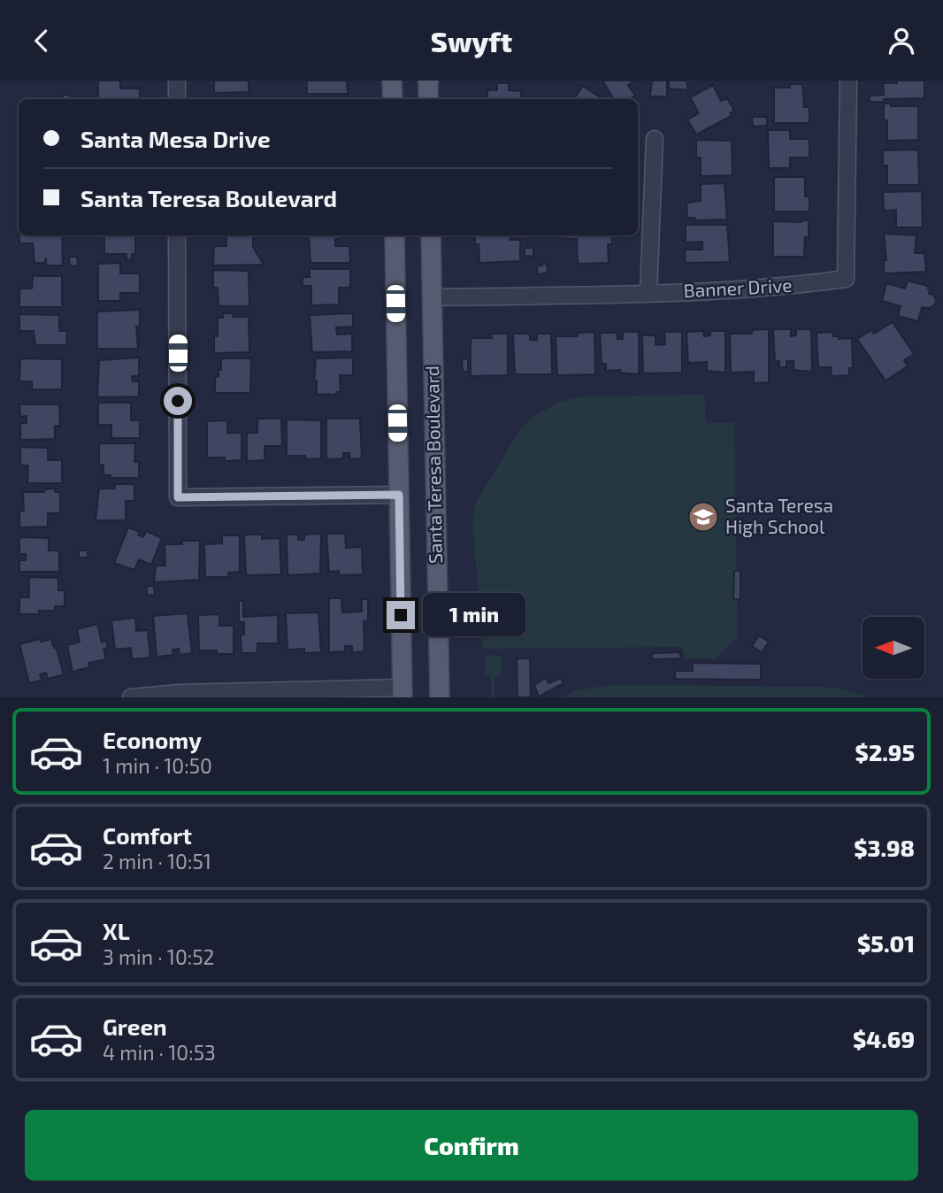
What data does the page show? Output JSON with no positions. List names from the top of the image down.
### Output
{
  "streets": {
    "main road": ["Santa Teresa Boulevard"],
    "street": ["Banner Drive"]
  },
  "crossings": [
    ["Banner Drive", "Santa Teresa Boulevard"]
  ],
  "places": {
    "school or university": ["Santa Teresa High School"]
  },
  "north": "left",
  "page": {
    "header": "Swyft",
    "banner": ["Santa Mesa Drive", "Santa Teresa Boulevard"],
    "bubble": "1 min",
    "list": [
      {
        "name": "Economy",
        "note": "1 min · 10:50",
        "value": "$2.95"
      },
      {
        "name": "Comfort",
        "note": "2 min · 10:51",
        "value": "$3.98"
      },
      {
        "name": "XL",
        "note": "3 min · 10:52",
        "value": "$5.01"
      },
      {
        "name": "Green",
        "note": "4 min · 10:53",
        "value": "$4.69"
      }
    ],
    "buttons": "Confirm"
  }
}
